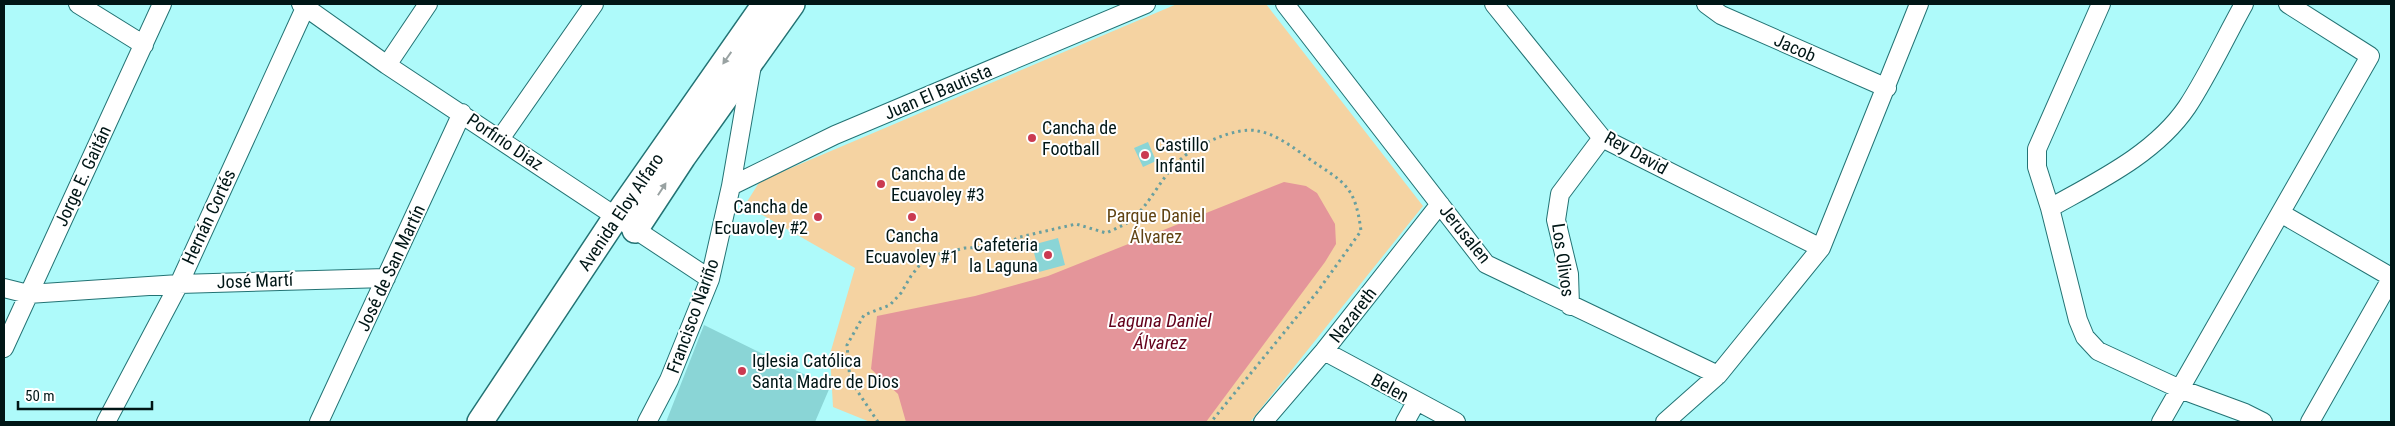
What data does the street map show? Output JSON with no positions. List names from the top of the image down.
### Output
{
  "streets": {
    "street": [
      "Jacob",
      "Juan El Bautista",
      "Porfirio Diaz",
      "Rey David",
      "Jorge E. Gaitán",
      "Avenida Eloy Alfaro",
      "Hernán Cortés",
      "Jerusalen",
      "Los Olivos",
      "José de San Martín",
      "José Martí",
      "Nazareth",
      "Francisco Nariño",
      "Belen"
    ]
  },
  "crossings": [
    ["Juan El Bautista", "Francisco Nariño"],
    ["Porfirio Diaz", "Avenida Eloy Alfaro"],
    ["Porfirio Diaz", "Hernán Cortés"],
    ["Porfirio Diaz", "José de San Martín"],
    ["Porfirio Diaz", "Francisco Nariño"],
    ["Rey David", "Los Olivos"],
    ["Jorge E. Gaitán", "José Martí"],
    ["Avenida Eloy Alfaro", "Francisco Nariño"],
    ["Hernán Cortés", "José Martí"],
    ["Jerusalen", "Los Olivos"],
    ["Jerusalen", "Nazareth"],
    ["José de San Martín", "José Martí"],
    ["Nazareth", "Belen"]
  ],
  "water": ["Laguna Daniel Álvarez"],
  "parks": ["Parque Daniel Álvarez"],
  "places": [
    "Cancha de Football",
    "Castillo Infantil",
    "Cancha de Ecuavoley #3",
    "Cancha de Ecuavoley #2",
    "Cancha Ecuavoley #1",
    "Cafeteria la Laguna",
    "Iglesia Católica Santa Madre de Dios"
  ],
  "scale_bar": "50 m"
}
